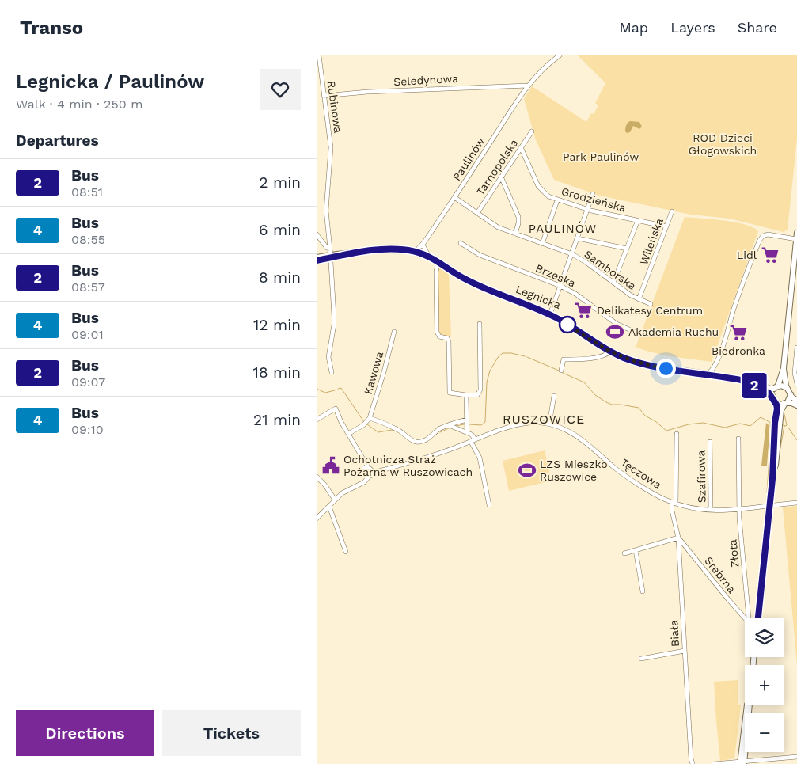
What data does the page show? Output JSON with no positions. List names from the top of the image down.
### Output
{
  "streets": {
    "main road": ["Legnicka"],
    "street": [
      "Seledynowa",
      "Rubinowa",
      "Paulinów",
      "Tarnopolska",
      "Grodzieńska",
      "Wileńska",
      "Samborska",
      "Brzeska",
      "Kawowa",
      "Tęczowa",
      "Szafirowa",
      "Złota",
      "Srebrna",
      "Biała"
    ]
  },
  "crossings": [
    ["Seledynowa", "Rubinowa"],
    ["Seledynowa", "Paulinów"],
    ["Rubinowa", "Legnicka"],
    ["Paulinów", "Samborska"],
    ["Paulinów", "Legnicka"],
    ["Tarnopolska", "Grodzieńska"],
    ["Tarnopolska", "Samborska"],
    ["Grodzieńska", "Wileńska"],
    ["Wileńska", "Samborska"],
    ["Tęczowa", "Szafirowa"],
    ["Tęczowa", "Złota"],
    ["Tęczowa", "Biała"],
    ["Srebrna", "Biała"]
  ],
  "districts": ["PAULINÓW", "RUSZOWICE"],
  "parks": ["ROD Dzieci Głogowskich", "Park Paulinów"],
  "places": {
    "supermarket": ["Lidl", "Delikatesy Centrum", "Biedronka"],
    "sports": ["Akademia Ruchu", "LZS Mieszko Ruszowice"],
    "public building": ["Ochotnicza Straż Pożarna w Ruszowicach"]
  },
  "lines": ["bus line 2"],
  "page": {
    "header": "Transo",
    "nav": ["Map", "Layers", "Share"],
    "heading": [
      ["Legnicka / Paulinów", "Walk · 4 min · 250 m"],
      "Departures"
    ],
    "on_map": "2",
    "list": [
      {
        "mark": "2",
        "name": "Bus",
        "note": "08:51",
        "value": "2 min"
      },
      {
        "mark": "4",
        "name": "Bus",
        "note": "08:55",
        "value": "6 min"
      },
      {
        "mark": "2",
        "name": "Bus",
        "note": "08:57",
        "value": "8 min"
      },
      {
        "mark": "4",
        "name": "Bus",
        "note": "09:01",
        "value": "12 min"
      },
      {
        "mark": "2",
        "name": "Bus",
        "note": "09:07",
        "value": "18 min"
      },
      {
        "mark": "4",
        "name": "Bus",
        "note": "09:10",
        "value": "21 min"
      }
    ],
    "map_buttons": ["+", "−"],
    "buttons": ["Directions", "Tickets"]
  }
}
